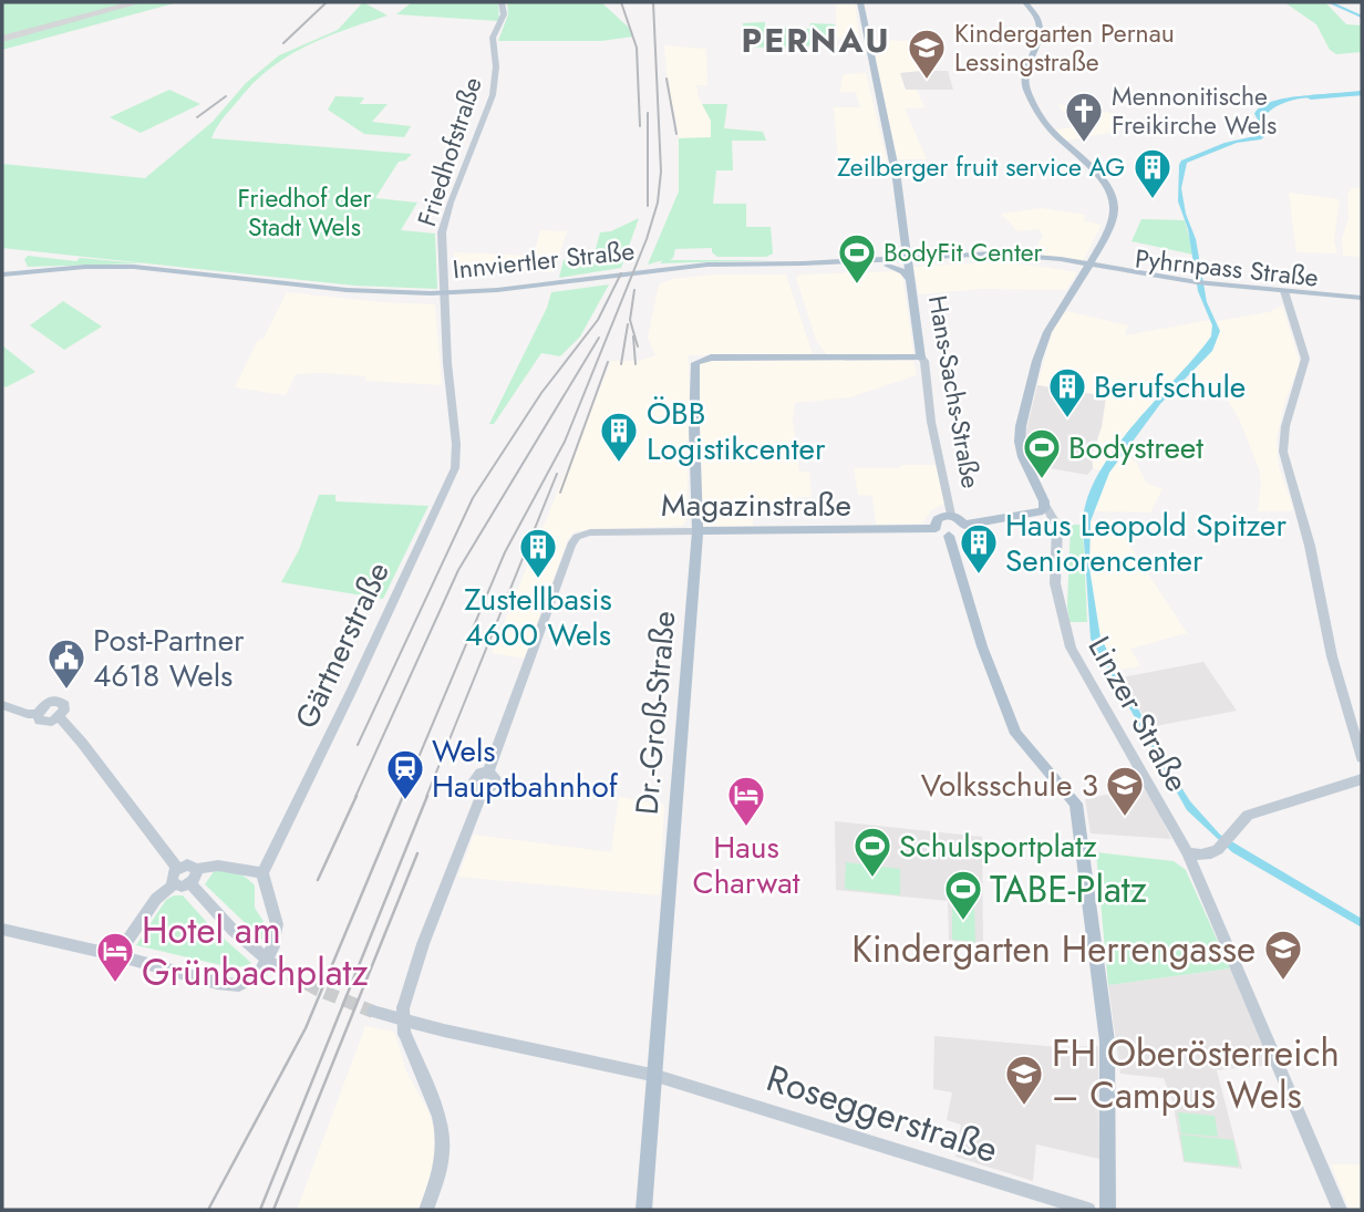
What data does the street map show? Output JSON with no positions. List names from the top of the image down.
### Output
{
  "streets": {
    "main road": [
      "Innviertler Straße",
      "Pyhrnpass Straße",
      "Hans-Sachs-Straße",
      "Magazinstraße",
      "Dr.-Groß-Straße",
      "Linzer Straße"
    ],
    "street": ["Friedhofstraße", "Gärtnerstraße", "Roseggerstraße"]
  },
  "crossings": [
    ["Friedhofstraße", "Innviertler Straße"],
    ["Friedhofstraße", "Gärtnerstraße"],
    ["Innviertler Straße", "Pyhrnpass Straße"],
    ["Innviertler Straße", "Hans-Sachs-Straße"],
    ["Innviertler Straße", "Linzer Straße"],
    ["Pyhrnpass Straße", "Linzer Straße"],
    ["Hans-Sachs-Straße", "Dr.-Groß-Straße"],
    ["Magazinstraße", "Dr.-Groß-Straße"],
    ["Dr.-Groß-Straße", "Roseggerstraße"]
  ],
  "districts": ["PERNAU"],
  "parks": ["Friedhof der Stadt Wels"],
  "places": {
    "school or university": [
      "Kindergarten Pernau Lessingstraße",
      "Volksschule 3",
      "Kindergarten Herrengasse",
      "FH Oberösterreich – Campus Wels"
    ],
    "church": ["Mennonitische Freikirche Wels"],
    "building": [
      "Zeilberger fruit service AG",
      "Berufschule",
      "ÖBB Logistikcenter",
      "Haus Leopold Spitzer Seniorencenter",
      "Zustellbasis 4600 Wels"
    ],
    "sports": [
      "BodyFit Center",
      "Bodystreet",
      "Schulsportplatz",
      "TABE-Platz"
    ],
    "public building": ["Post-Partner 4618 Wels"],
    "station": ["Wels Hauptbahnhof"],
    "hotel": ["Haus Charwat", "Hotel am Grünbachplatz"]
  }
}
